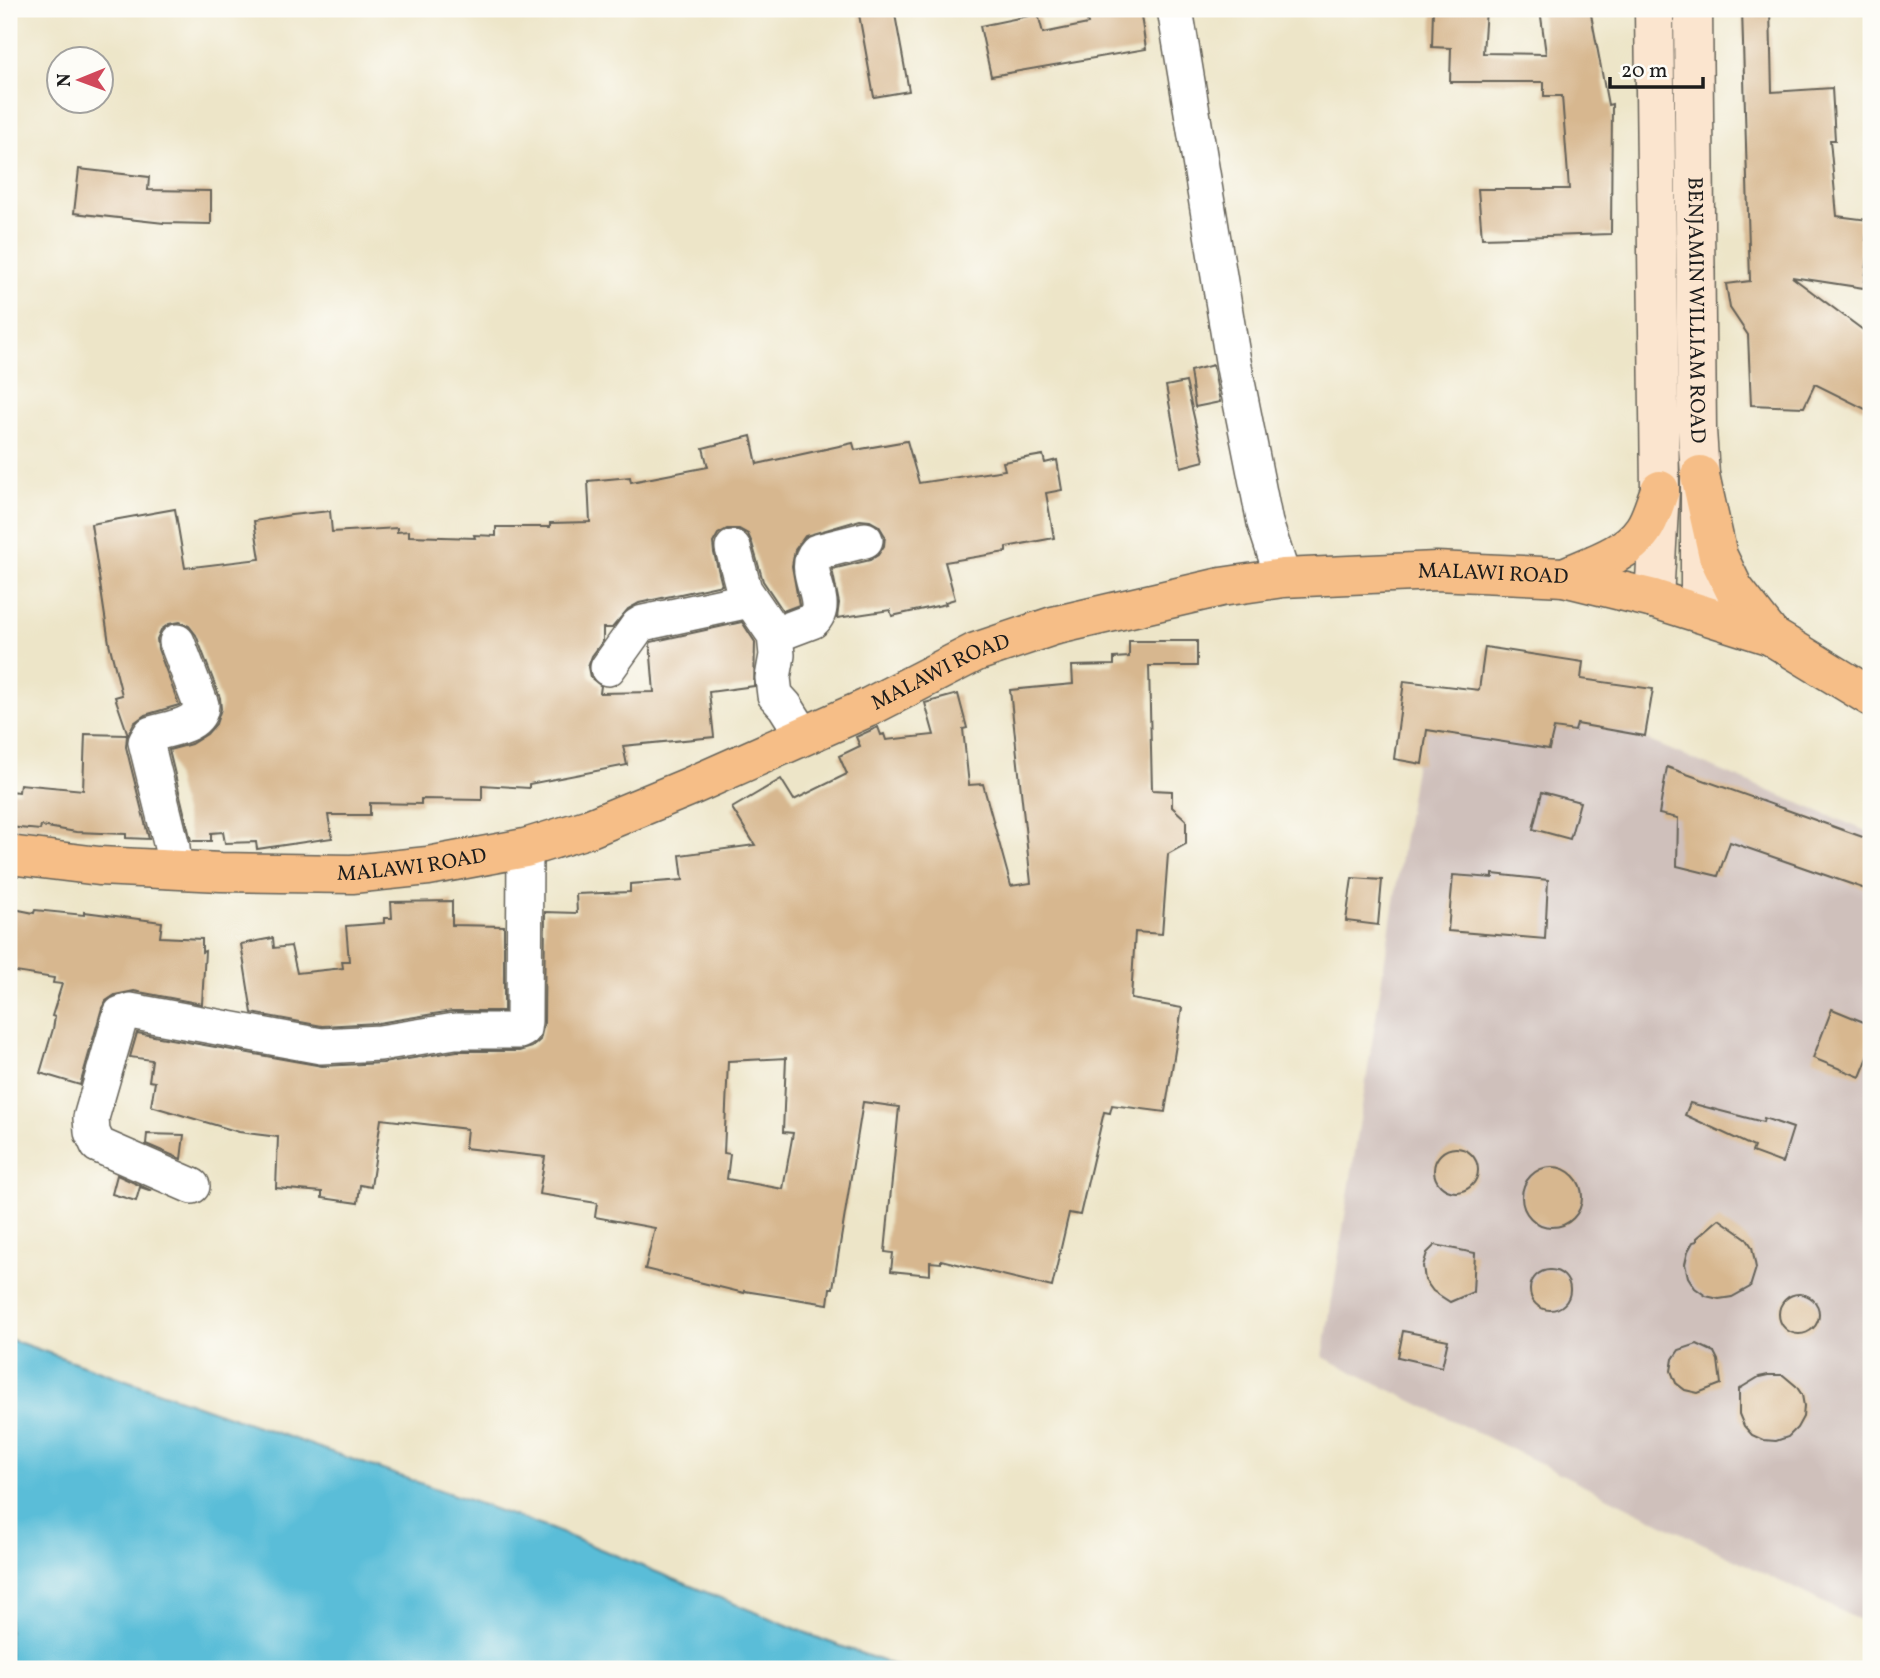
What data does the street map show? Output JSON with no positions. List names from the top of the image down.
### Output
{
  "streets": {
    "main road": ["BENJAMIN WILLIAM ROAD", "MALAWI ROAD"]
  },
  "crossings": [
    ["BENJAMIN WILLIAM ROAD", "MALAWI ROAD"]
  ],
  "scale_bar": "20 m",
  "north": "left"
}
